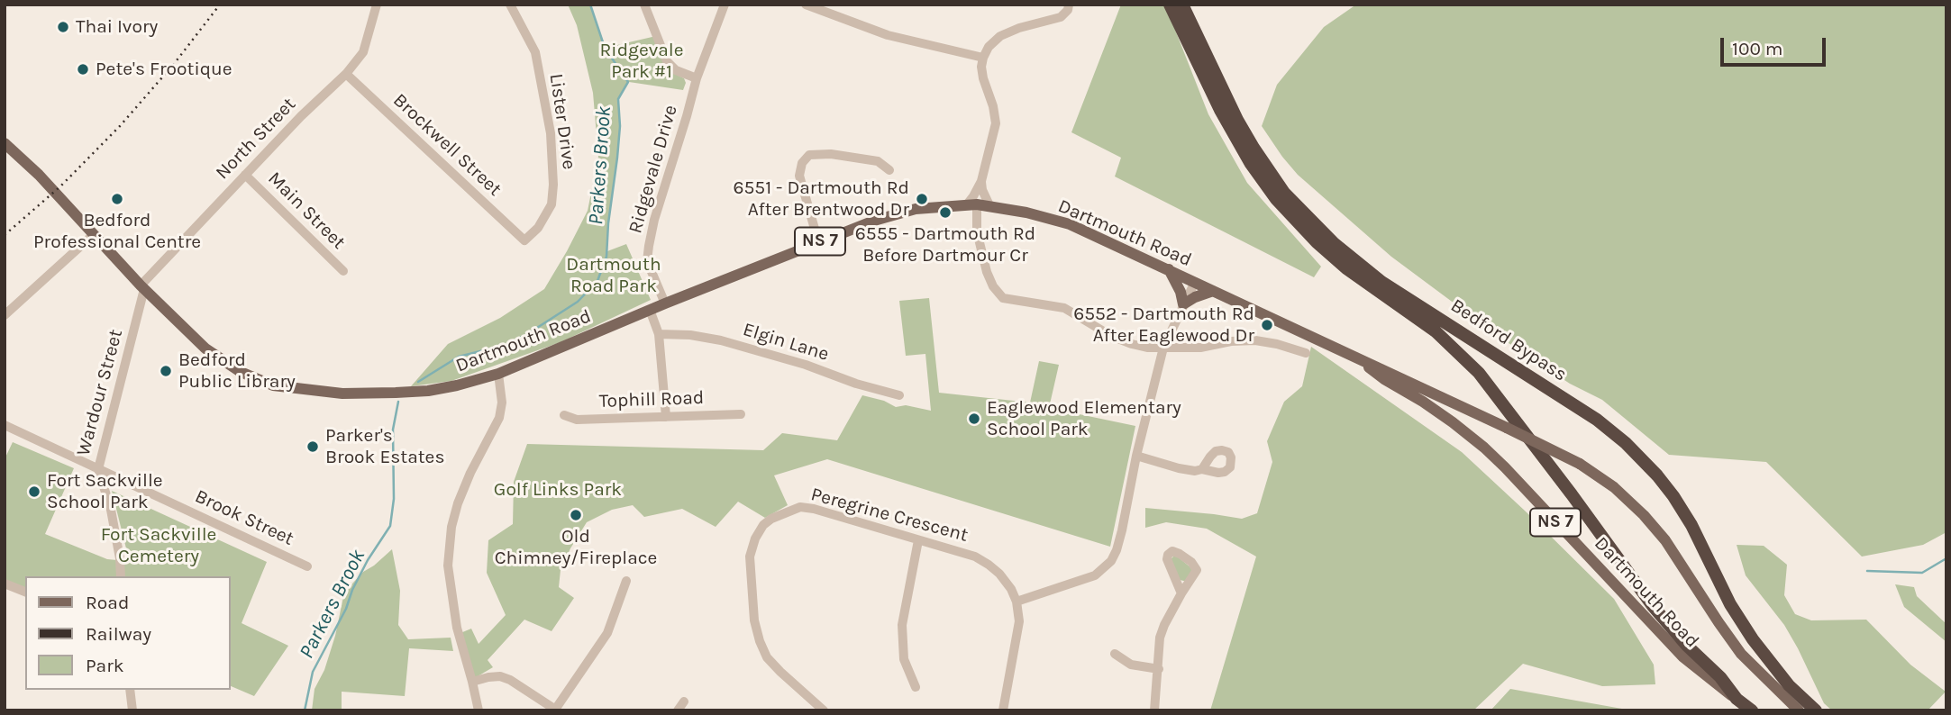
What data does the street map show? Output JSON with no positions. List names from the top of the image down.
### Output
{
  "streets": {
    "highway": ["NS 7", "Bedford Bypass"],
    "main road": ["Dartmouth Road"],
    "street": [
      "Lister Drive",
      "North Street",
      "Brockwell Street",
      "Ridgevale Drive",
      "Main Street",
      "Elgin Lane",
      "Wardour Street",
      "Tophill Road",
      "Peregrine Crescent",
      "Brook Street"
    ]
  },
  "crossings": [
    ["Lister Drive", "Brockwell Street"],
    ["North Street", "Brockwell Street"],
    ["North Street", "Main Street"],
    ["North Street", "Dartmouth Road"],
    ["North Street", "Wardour Street"],
    ["Ridgevale Drive", "Dartmouth Road"],
    ["Dartmouth Road", "NS 7"],
    ["Dartmouth Road", "Bedford Bypass"],
    ["Dartmouth Road", "Wardour Street"],
    ["NS 7", "Bedford Bypass"],
    ["Wardour Street", "Brook Street"]
  ],
  "water": ["Parkers Brook"],
  "parks": [
    "Ridgevale Park #1",
    "Dartmouth Road Park",
    "Golf Links Park",
    "Fort Sackville Cemetery"
  ],
  "places": [
    "Thai Ivory",
    "Pete's Frootique",
    "Bedford Professional Centre",
    "6551 - Dartmouth Rd After Brentwood Dr",
    "6555 - Dartmouth Rd Before Dartmour Cr",
    "6552 - Dartmouth Rd After Eaglewood Dr",
    "Bedford Public Library",
    "Eaglewood Elementary School Park",
    "Parker's Brook Estates",
    "Fort Sackville School Park",
    "Old Chimney/Fireplace"
  ],
  "legend": ["Road", "Railway", "Park"],
  "scale_bar": "100 m"
}
